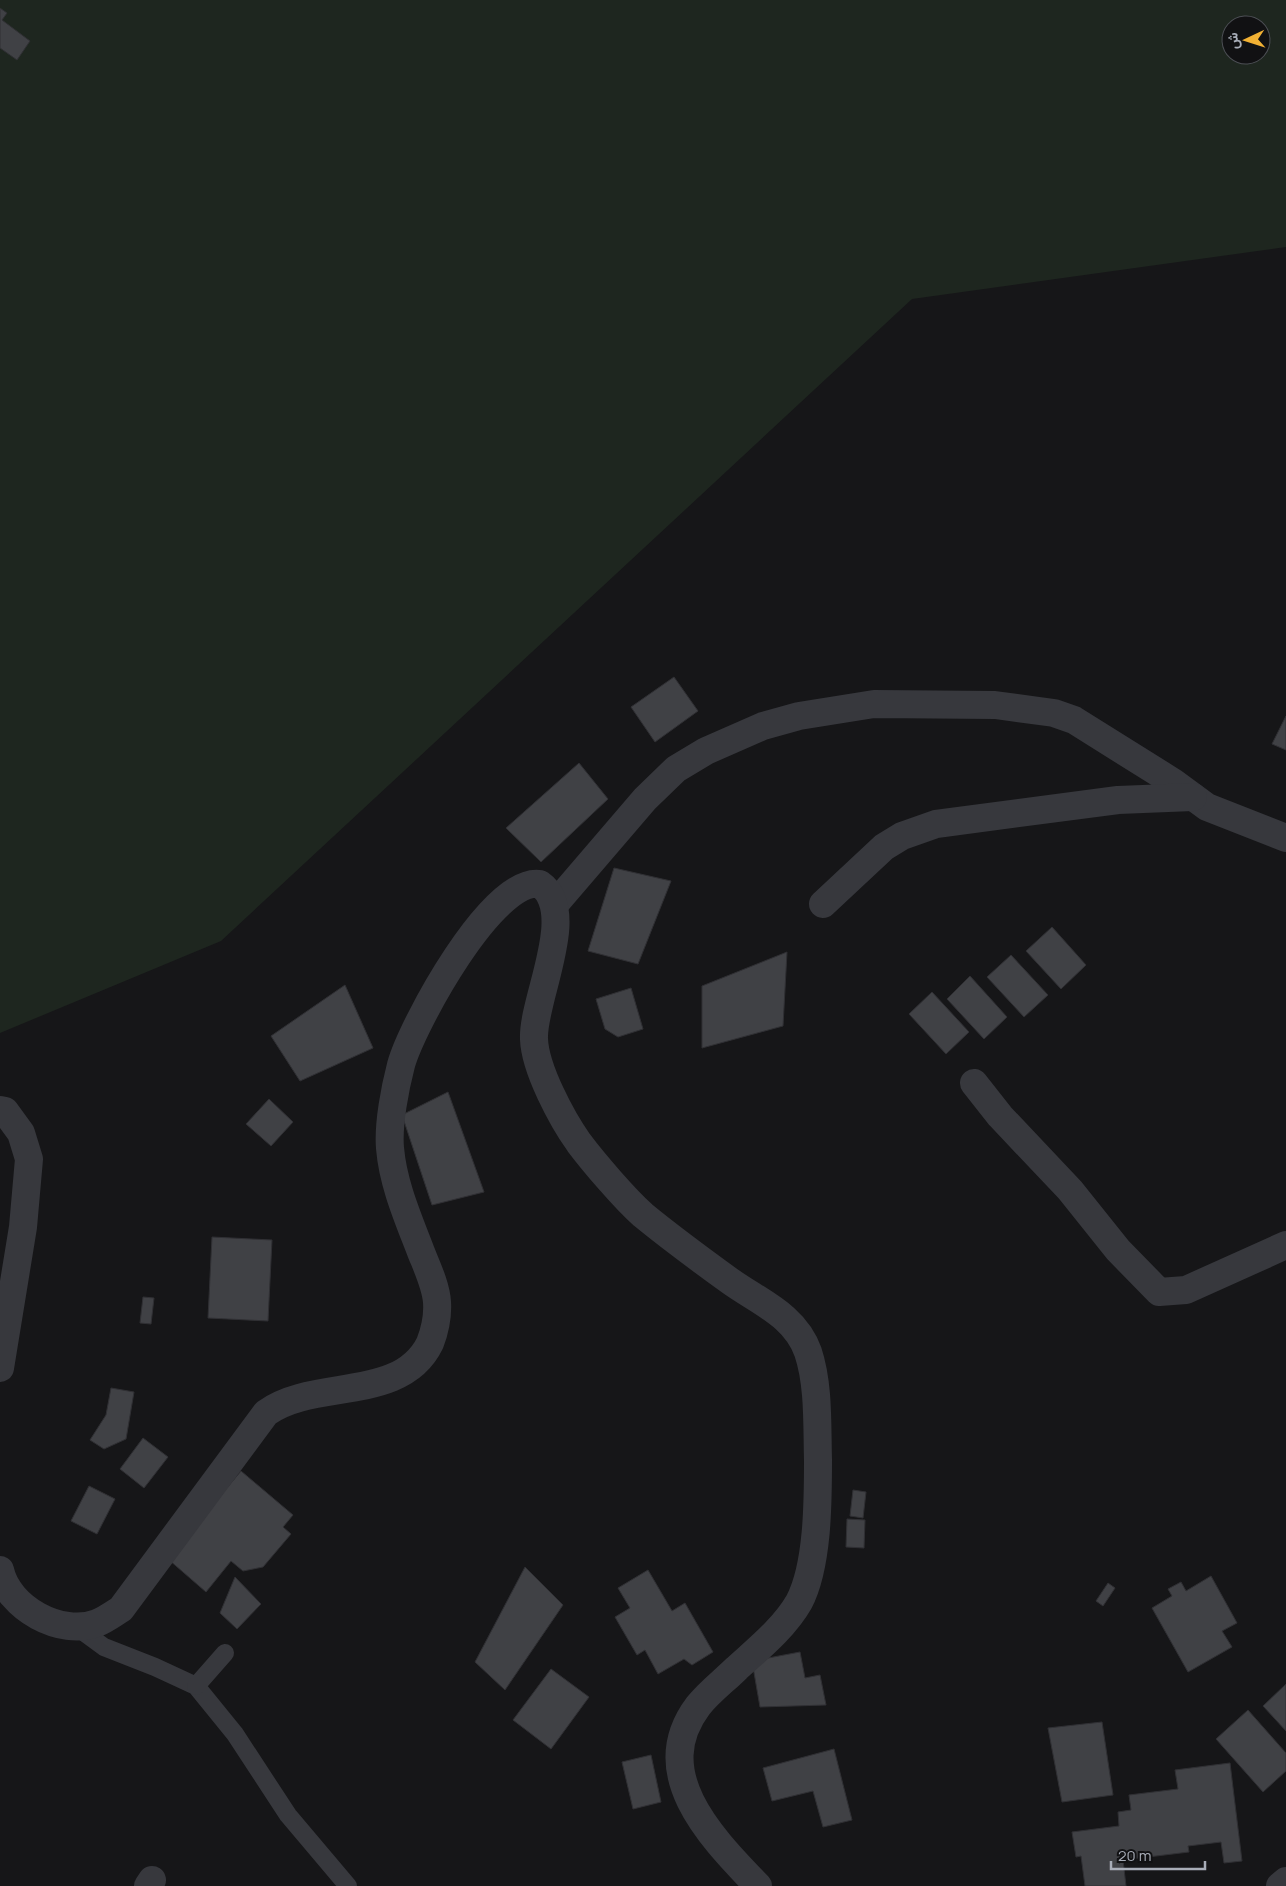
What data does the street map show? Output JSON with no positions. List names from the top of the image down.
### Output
{
  "scale_bar": "20 m",
  "north": "left"
}
